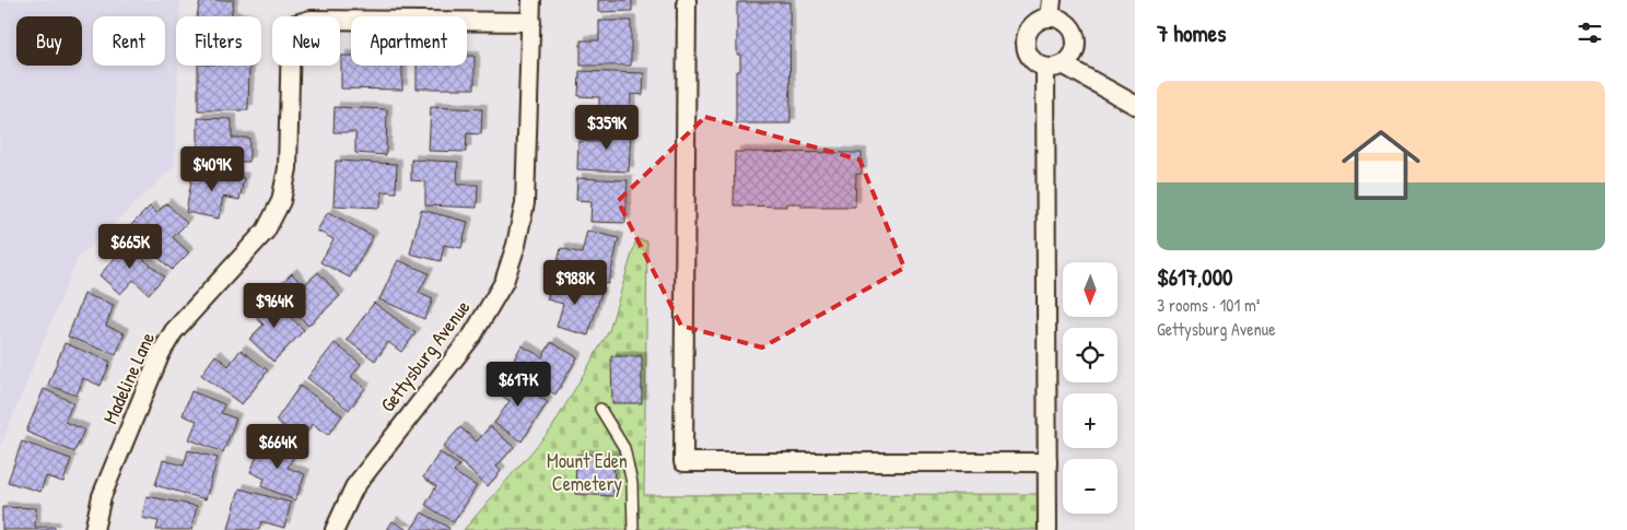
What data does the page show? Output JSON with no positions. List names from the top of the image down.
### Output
{
  "streets": {
    "street": ["Gettysburg Avenue", "Madeline Lane"]
  },
  "crossings": [
    ["Gettysburg Avenue", "Madeline Lane"]
  ],
  "parks": ["Mount Eden Cemetery"],
  "north": "bottom",
  "page": {
    "heading": "7 homes",
    "chip": [
      "Buy",
      "Rent",
      "Filters",
      "New",
      "Apartment"
    ],
    "list": [
      {
        "name": "$617,000",
        "note": "3 rooms · 101 m² · Gettysburg Avenue"
      }
    ],
    "price": [
      "$359K",
      "$409K",
      "$665K",
      "$988K",
      "$964K",
      "$617K",
      "$664K"
    ],
    "map_buttons": ["+", "−"]
  }
}
